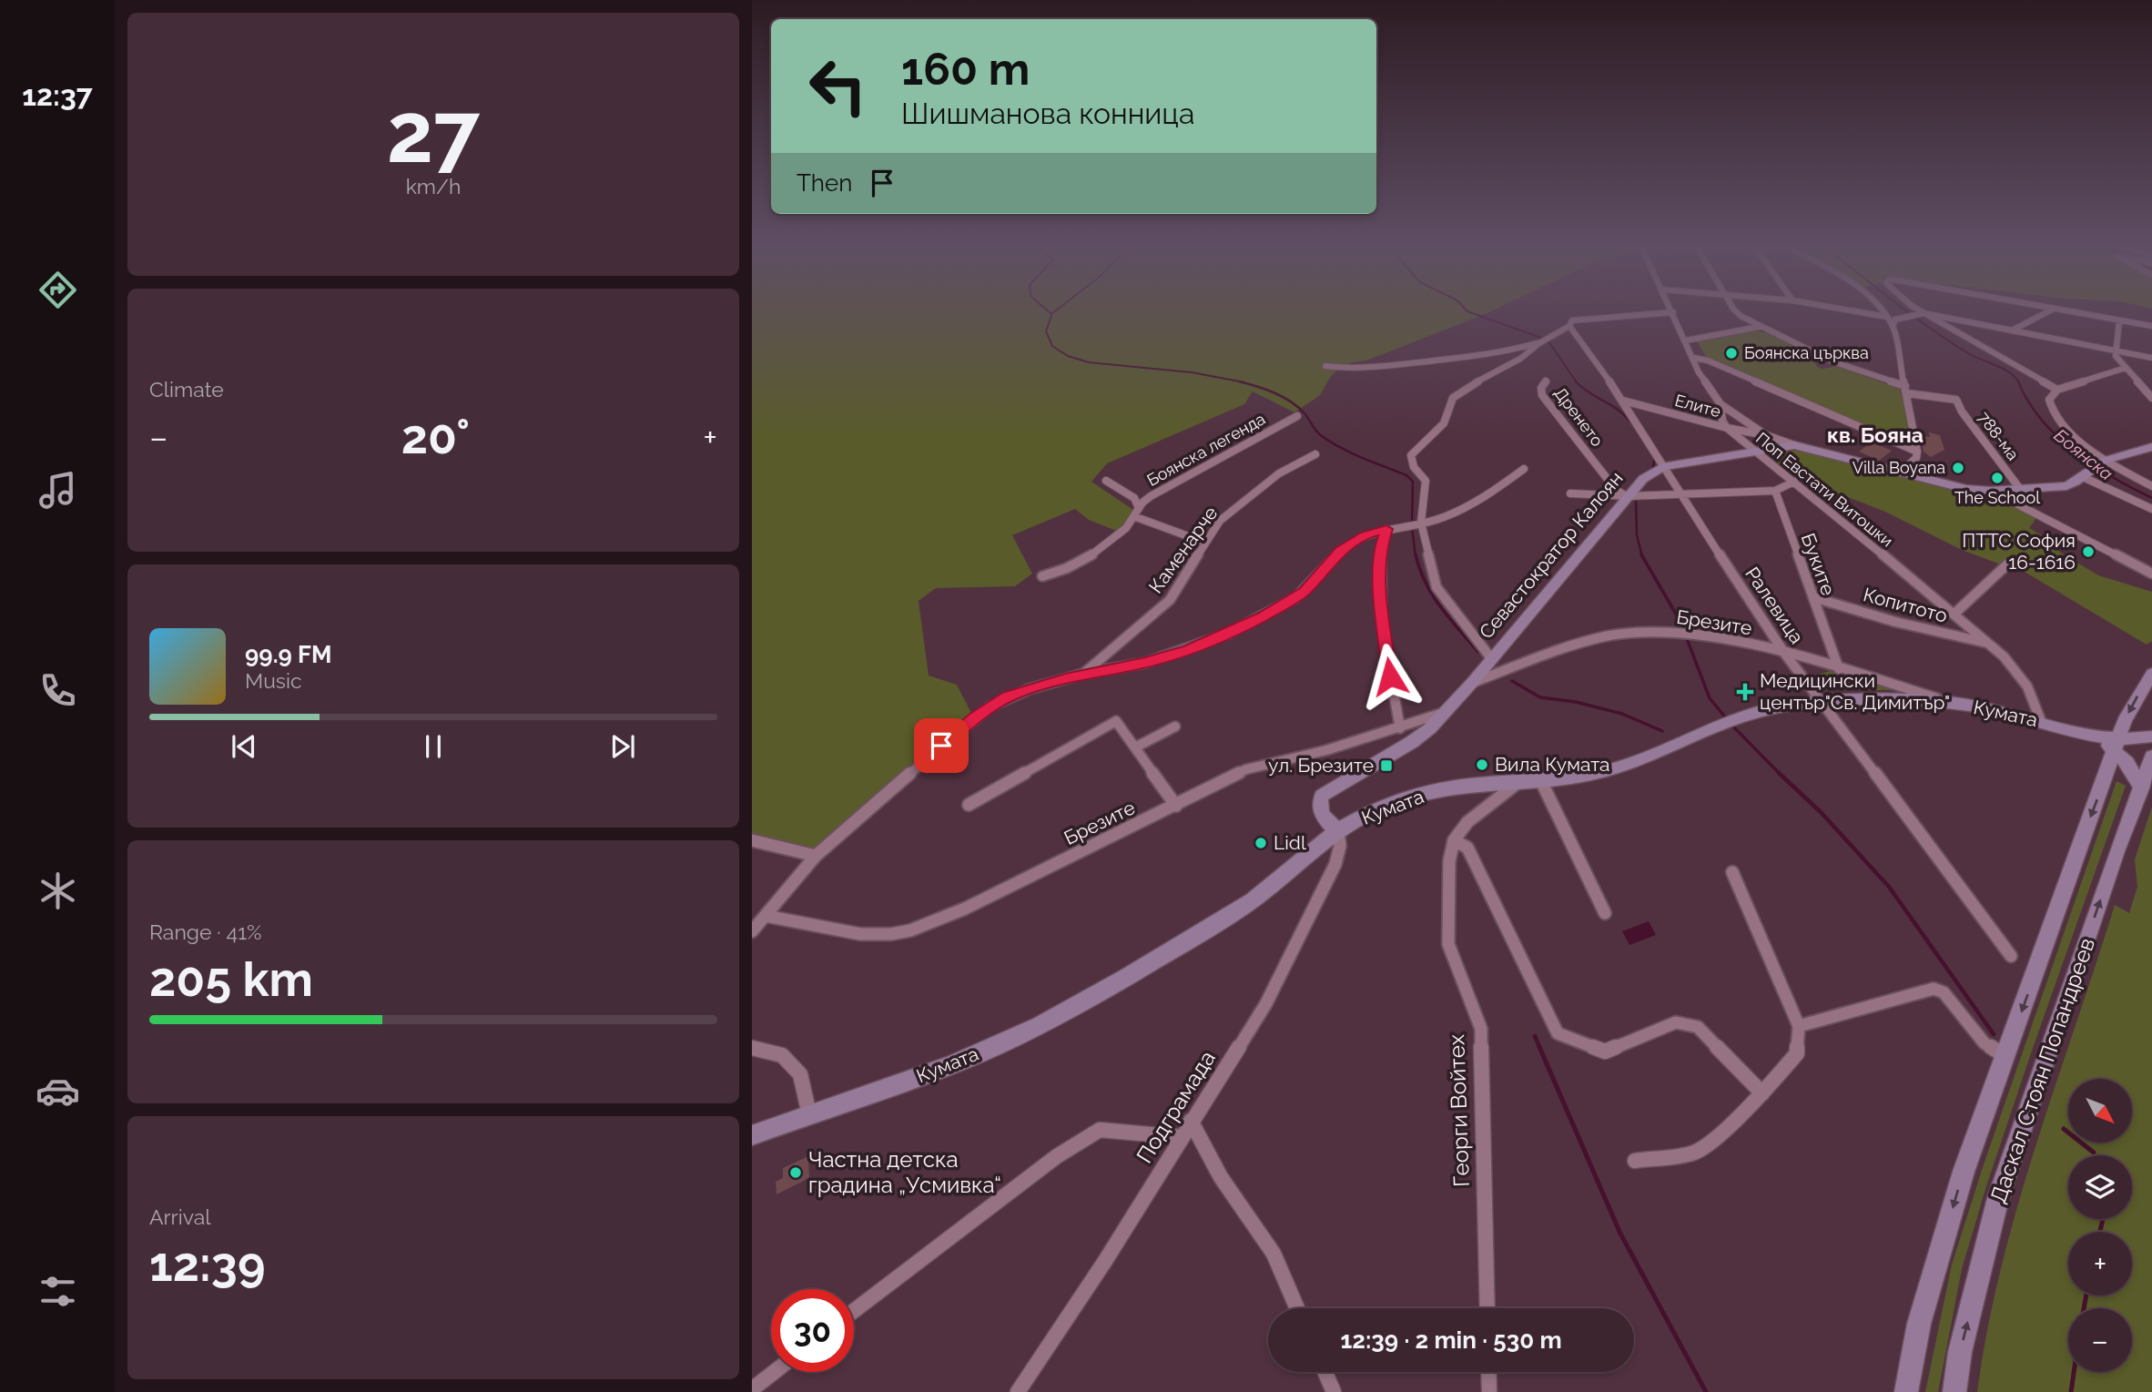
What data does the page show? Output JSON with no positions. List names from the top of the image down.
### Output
{
  "streets": {
    "main road": ["Севастократор Калоян", "Кумата", "Даскал Стоян Попандреев"],
    "street": [
      "Елите",
      "Дренето",
      "788-ма",
      "Боянска легенда",
      "Поп Евстати Витошки",
      "Каменарче",
      "Буките",
      "Ралевица",
      "Копитото",
      "Брезите",
      "Подграмада",
      "Георги Войтех"
    ]
  },
  "crossings": [
    ["Елите", "Поп Евстати Витошки"],
    ["Елите", "Ралевица"],
    ["Дренето", "Севастократор Калоян"],
    ["788-ма", "Севастократор Калоян"],
    ["Поп Евстати Витошки", "Севастократор Калоян"],
    ["Поп Евстати Витошки", "Копитото"],
    ["Поп Евстати Витошки", "Кумата"],
    ["Севастократор Калоян", "Ралевица"],
    ["Севастократор Калоян", "Брезите"],
    ["Севастократор Калоян", "Кумата"],
    ["Севастократор Калоян", "Подграмада"],
    ["Буките", "Копитото"],
    ["Буките", "Брезите"],
    ["Ралевица", "Брезите"],
    ["Ралевица", "Кумата"],
    ["Брезите", "Кумата"],
    ["Кумата", "Даскал Стоян Попандреев"],
    ["Кумата", "Подграмада"]
  ],
  "districts": ["кв. Бояна"],
  "water": ["Боянска"],
  "places": {
    "other": [
      "Боянска църква",
      "Villa Boyana",
      "The School",
      "ПТТС София 16-1616",
      "Вила Кумата",
      "Lidl",
      "Частна детска градина „Усмивка“"
    ],
    "health": ["Медицински център\"Св. Димитър\""],
    "transit": ["ул. Брезите"]
  },
  "north": "bottom right",
  "page": {
    "tabs": "12:37",
    "tile": [
      ["27", "km/h"],
      "Climate",
      ["Range · 41%", "205 km"],
      ["Arrival", "12:39"]
    ],
    "turn": ["160 m", "Шишманова конница"],
    "then": "Then",
    "heat": ["−", "20°", "+"],
    "song": ["99.9 FM", "Music"],
    "map_buttons": ["+", "−"],
    "limit": "30",
    "trip": "12:39 · 2 min · 530 m"
  }
}
